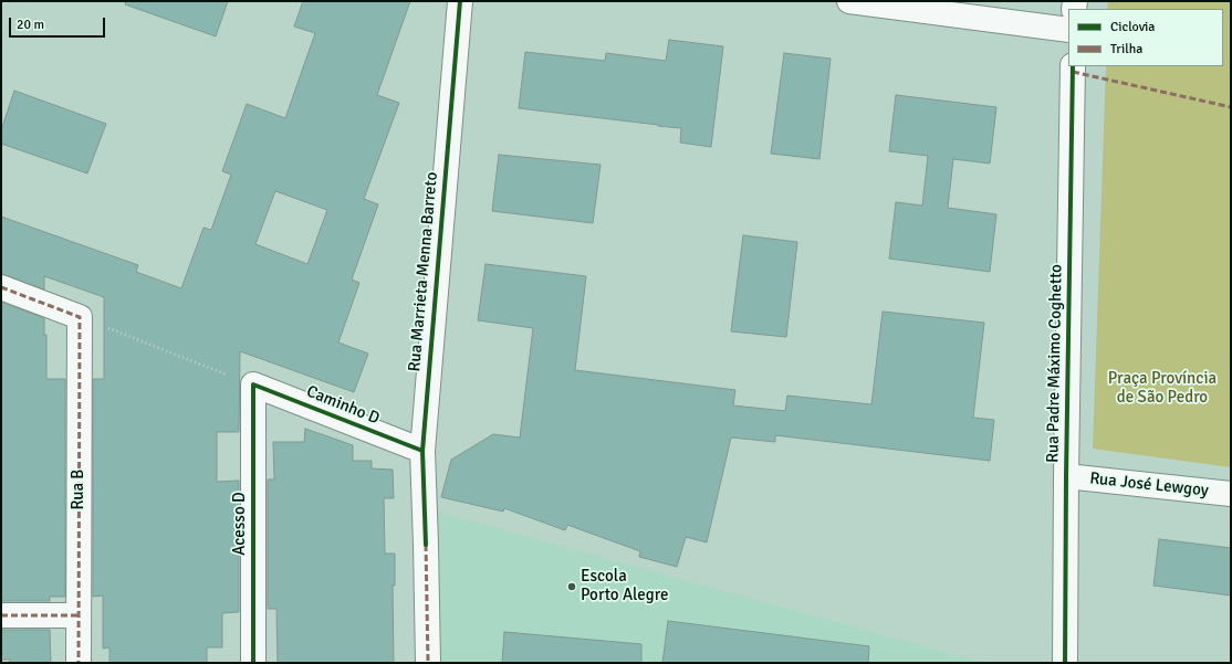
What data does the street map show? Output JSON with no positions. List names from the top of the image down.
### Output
{
  "streets": {
    "street": [
      "Rua Marrieta Menna Barreto",
      "Rua Padre Máximo Coghetto",
      "Caminho D",
      "Rua José Lewgoy",
      "Rua B",
      "Acesso D"
    ]
  },
  "crossings": [
    ["Rua Marrieta Menna Barreto", "Caminho D"],
    ["Rua Padre Máximo Coghetto", "Rua José Lewgoy"],
    ["Caminho D", "Acesso D"]
  ],
  "parks": ["Praça Província de São Pedro"],
  "places": ["Escola Porto Alegre"],
  "legend": ["Ciclovia", "Trilha"],
  "scale_bar": "20 m"
}
